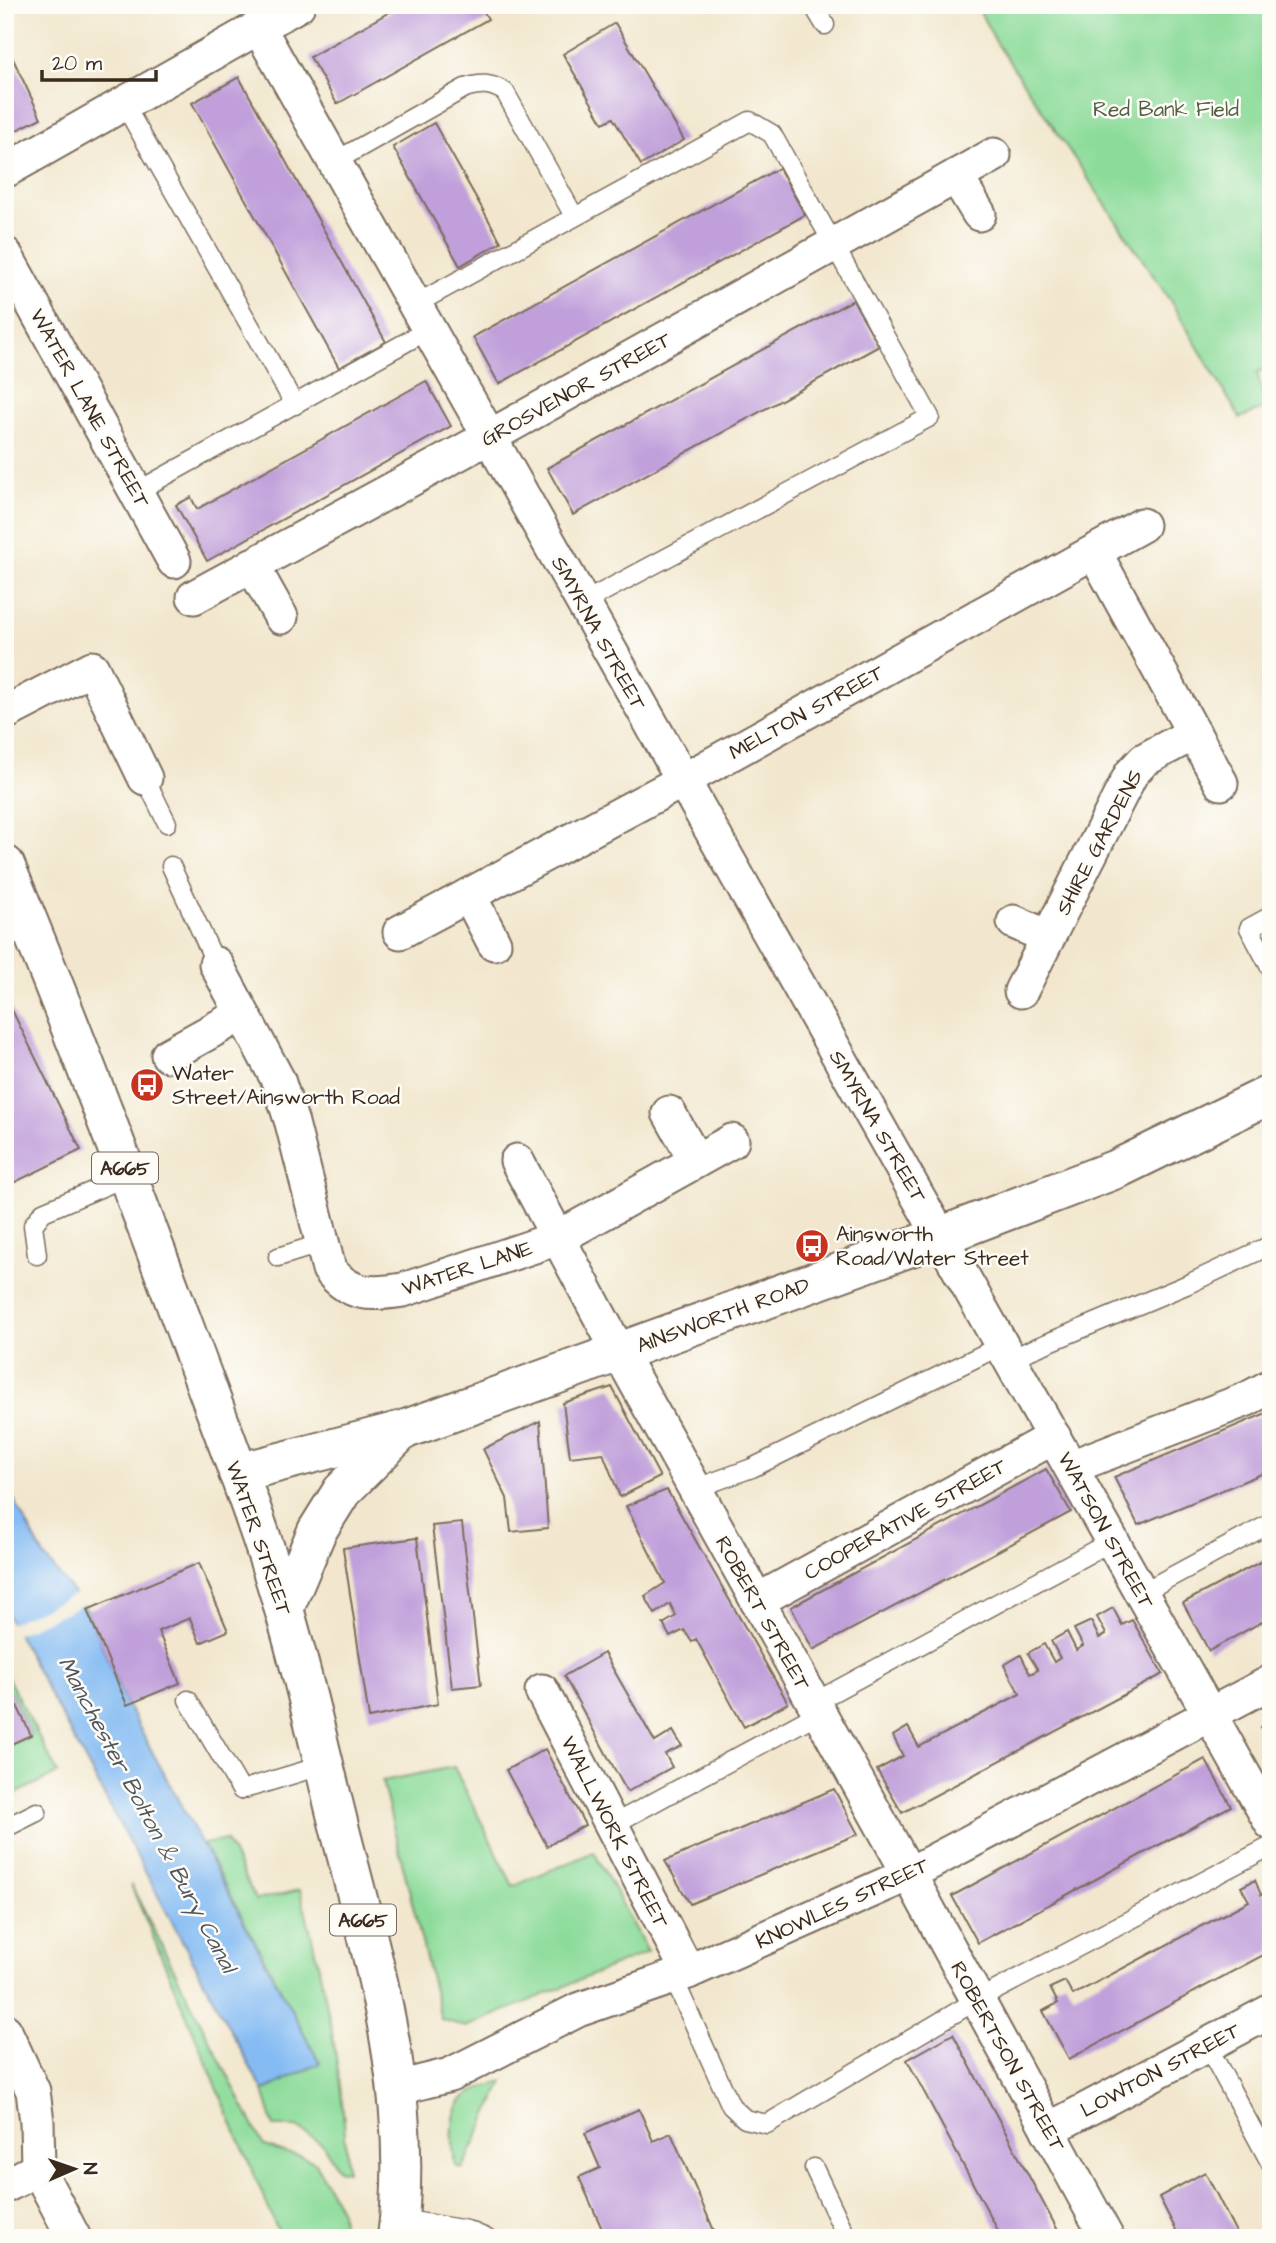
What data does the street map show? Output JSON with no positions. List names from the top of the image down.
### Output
{
  "streets": {
    "main road": ["A665", "AINSWORTH ROAD", "WATER STREET"],
    "street": [
      "GROSVENOR STREET",
      "WATER LANE STREET",
      "SMYRNA STREET",
      "MELTON STREET",
      "SHIRE GARDENS",
      "WATER LANE",
      "COOPERATIVE STREET",
      "WATSON STREET",
      "ROBERT STREET",
      "WALLWORK STREET",
      "KNOWLES STREET",
      "ROBERTSON STREET",
      "LOWTON STREET"
    ]
  },
  "crossings": [
    ["GROSVENOR STREET", "SMYRNA STREET"],
    ["SMYRNA STREET", "MELTON STREET"],
    ["SMYRNA STREET", "AINSWORTH ROAD"],
    ["SMYRNA STREET", "WATSON STREET"],
    ["AINSWORTH ROAD", "WATSON STREET"],
    ["AINSWORTH ROAD", "WATER STREET"],
    ["AINSWORTH ROAD", "ROBERT STREET"],
    ["COOPERATIVE STREET", "WATSON STREET"],
    ["COOPERATIVE STREET", "ROBERT STREET"],
    ["WATSON STREET", "KNOWLES STREET"],
    ["WATER STREET", "KNOWLES STREET"],
    ["ROBERT STREET", "KNOWLES STREET"],
    ["ROBERT STREET", "ROBERTSON STREET"],
    ["WALLWORK STREET", "KNOWLES STREET"],
    ["KNOWLES STREET", "ROBERTSON STREET"],
    ["ROBERTSON STREET", "LOWTON STREET"]
  ],
  "water": ["Manchester Bolton & Bury Canal"],
  "parks": ["Red Bank Field"],
  "places": {
    "bus stop": ["Water Street/Ainsworth Road", "Ainsworth Road/Water Street"]
  },
  "scale_bar": "20 m",
  "north": "right"
}
